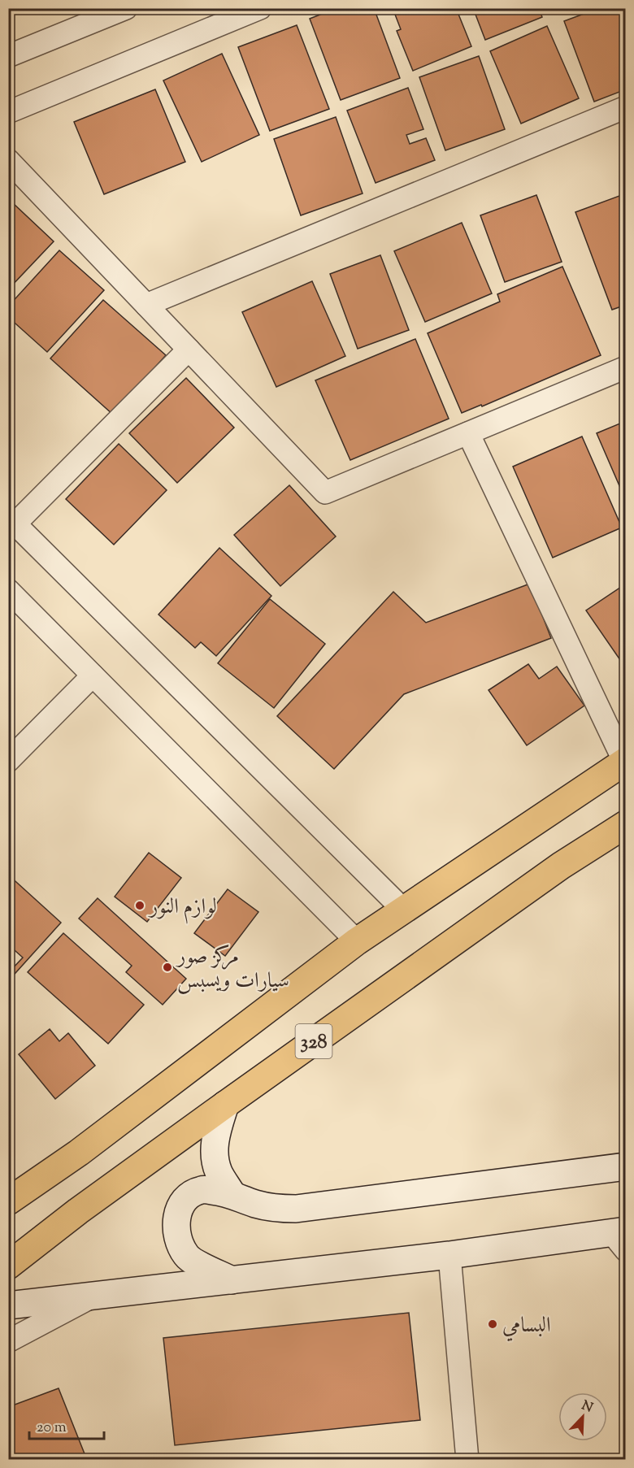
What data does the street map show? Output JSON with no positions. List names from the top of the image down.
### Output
{
  "streets": {
    "main road": ["328"]
  },
  "places": ["لوازم النور", "مركز صور سيارات ويسبس", "البسامي"],
  "scale_bar": "20 m",
  "north": "top right"
}
